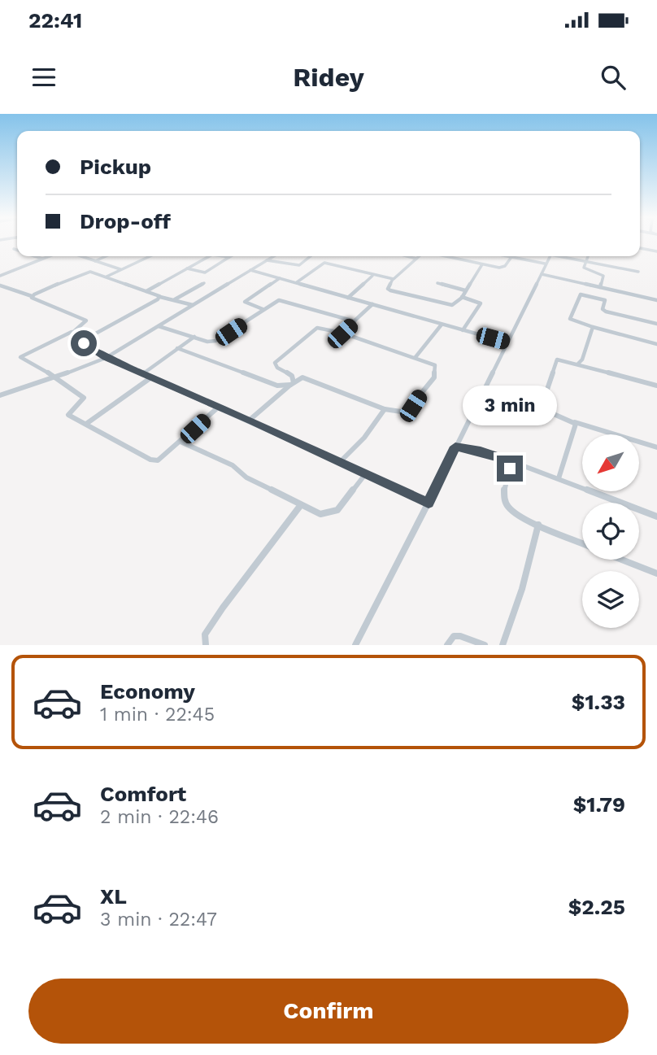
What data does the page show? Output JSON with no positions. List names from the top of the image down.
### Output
{
  "north": "bottom left",
  "page": {
    "status": "22:41",
    "header": "Ridey",
    "banner": ["Pickup", "Drop-off"],
    "bubble": "3 min",
    "list": [
      {
        "name": "Economy",
        "note": "1 min · 22:45",
        "value": "$1.33"
      },
      {
        "name": "Comfort",
        "note": "2 min · 22:46",
        "value": "$1.79"
      },
      {
        "name": "XL",
        "note": "3 min · 22:47",
        "value": "$2.25"
      }
    ],
    "buttons": "Confirm"
  }
}
